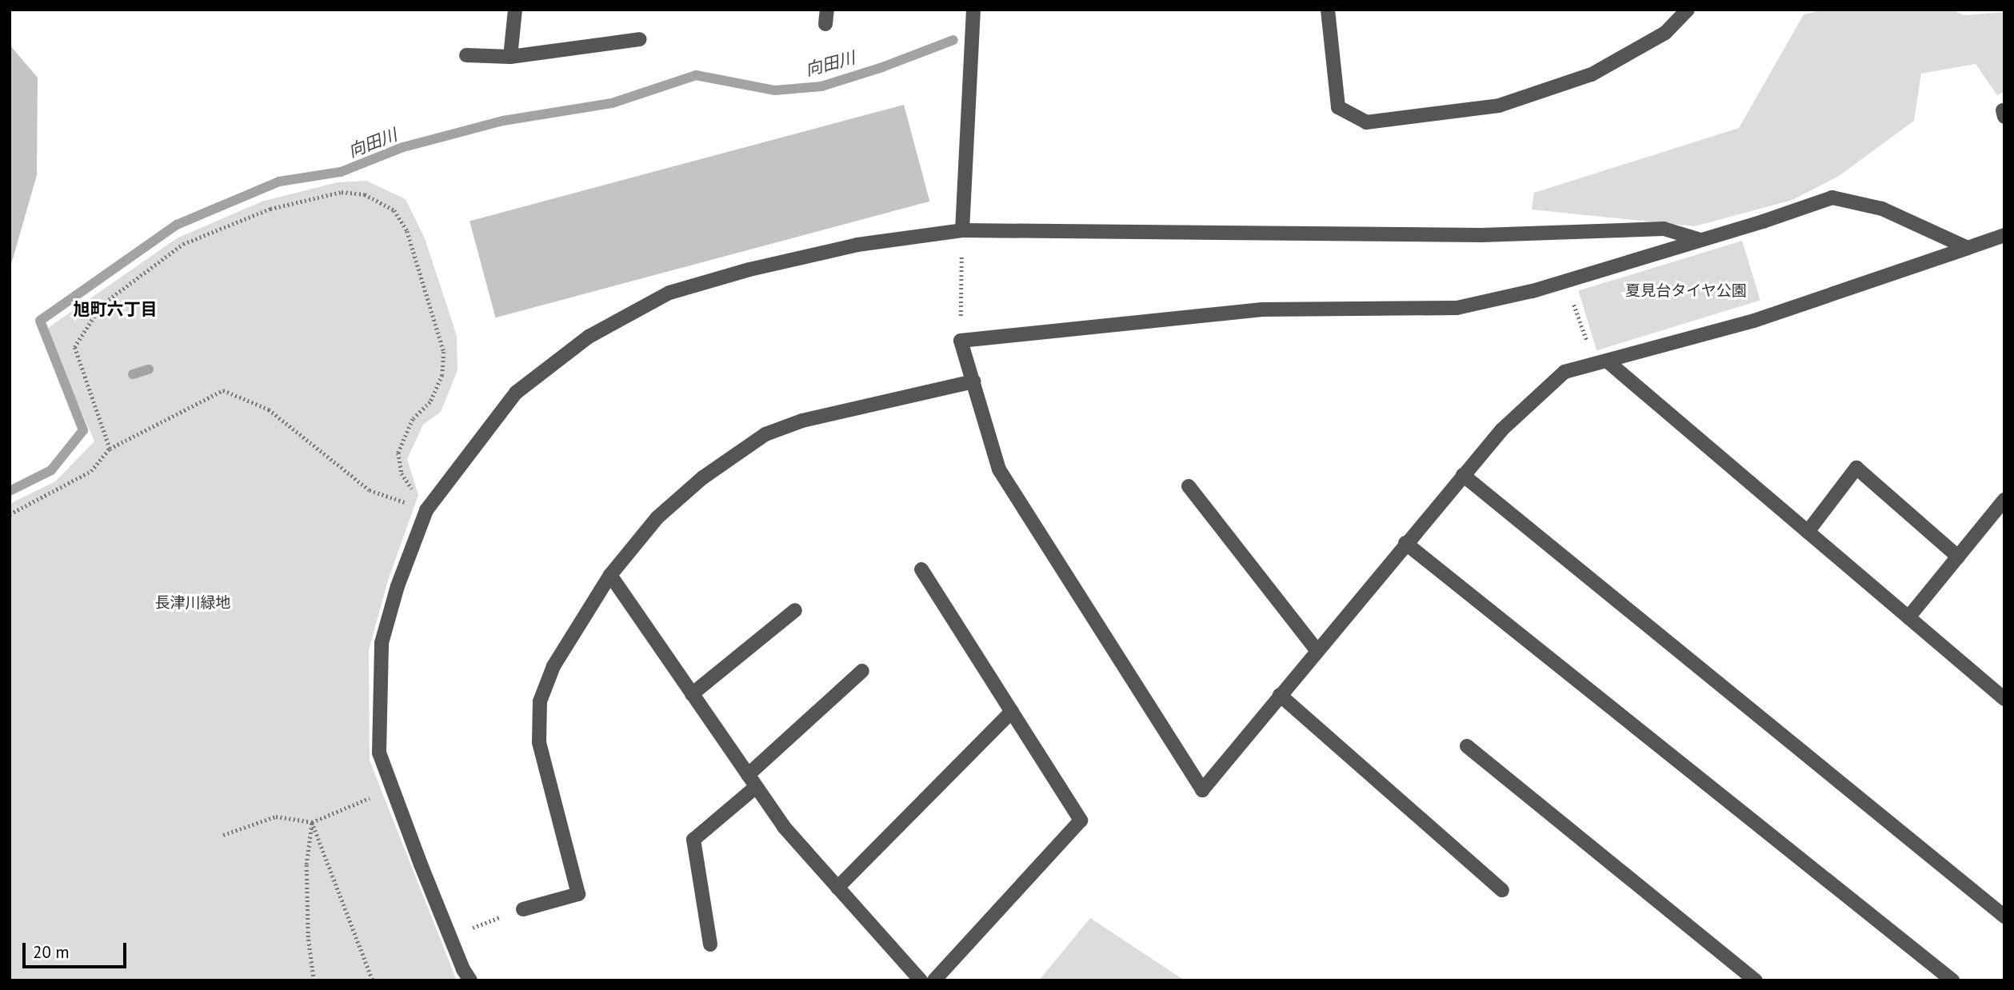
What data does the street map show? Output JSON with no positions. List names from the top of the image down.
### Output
{
  "districts": ["旭町六丁目"],
  "water": ["向田川"],
  "parks": ["夏見台タイヤ公園", "長津川緑地"],
  "scale_bar": "20 m"
}
